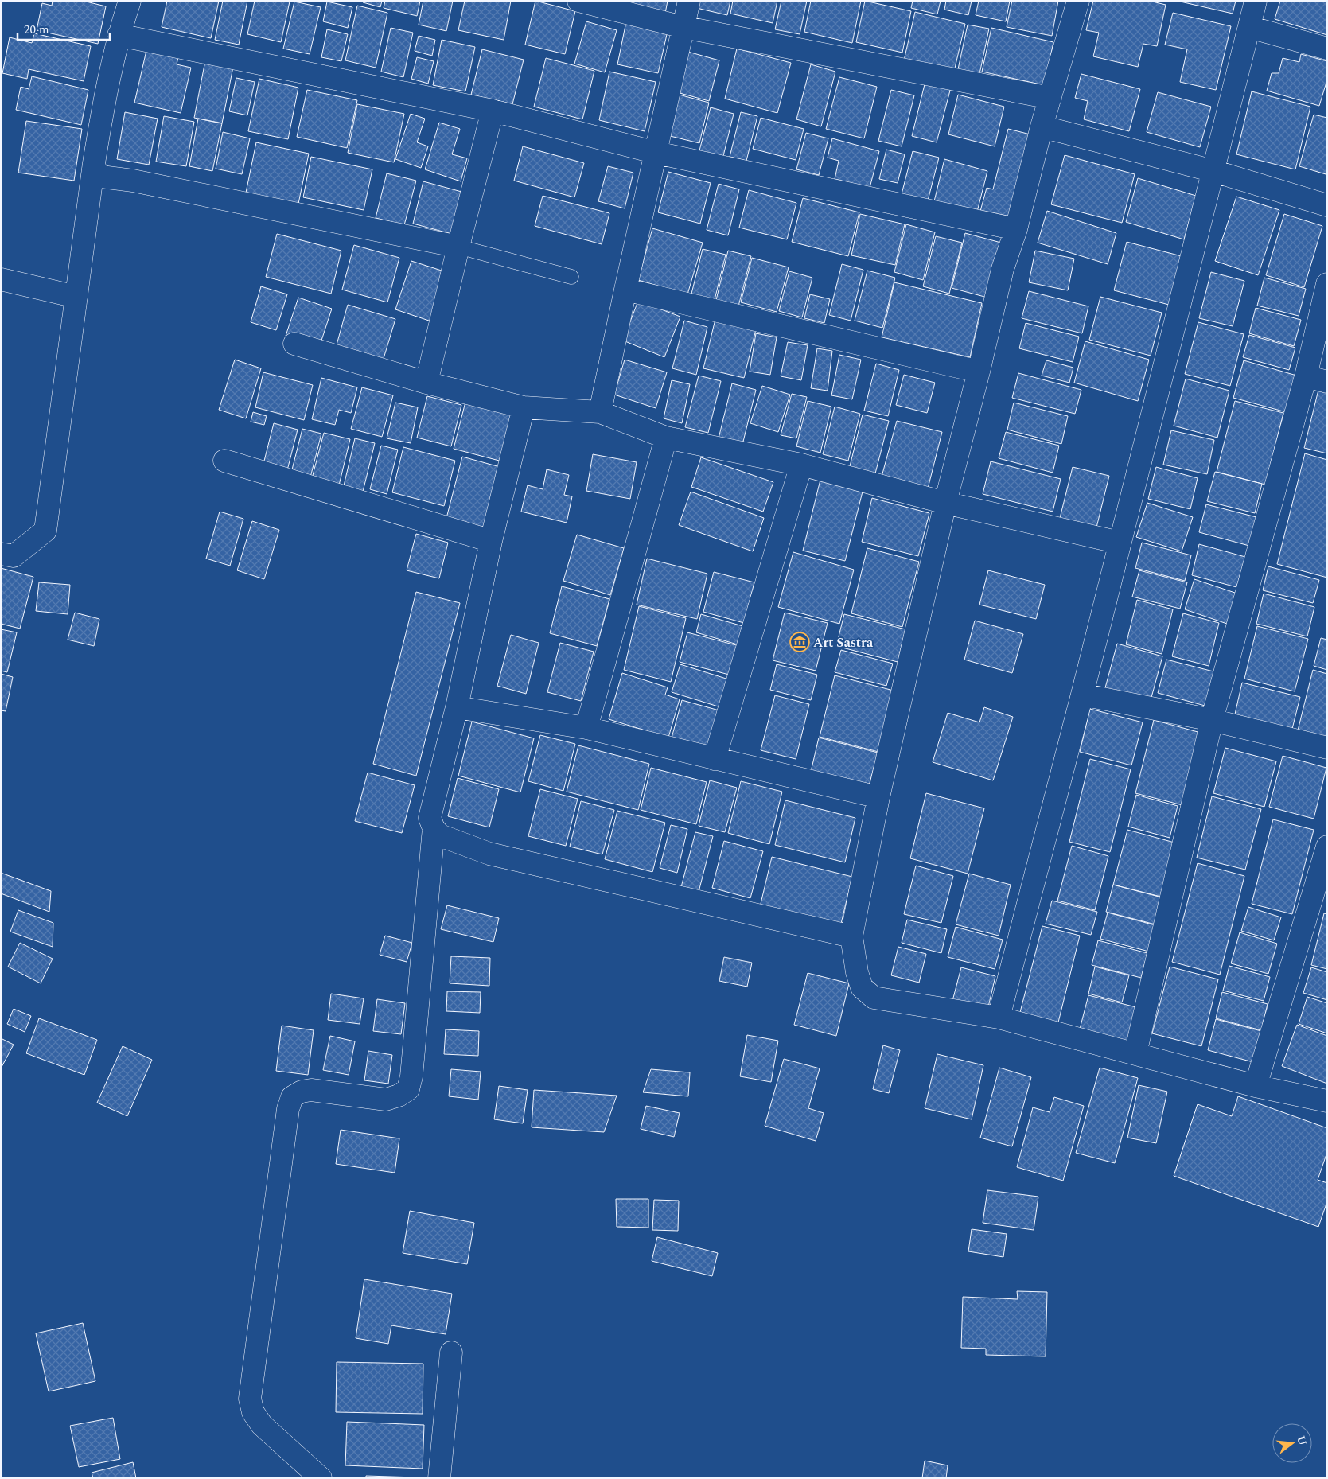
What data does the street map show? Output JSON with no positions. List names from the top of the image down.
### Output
{
  "places": {
    "museum": ["Art Sastra"]
  },
  "scale_bar": "20 m",
  "north": "right"
}
